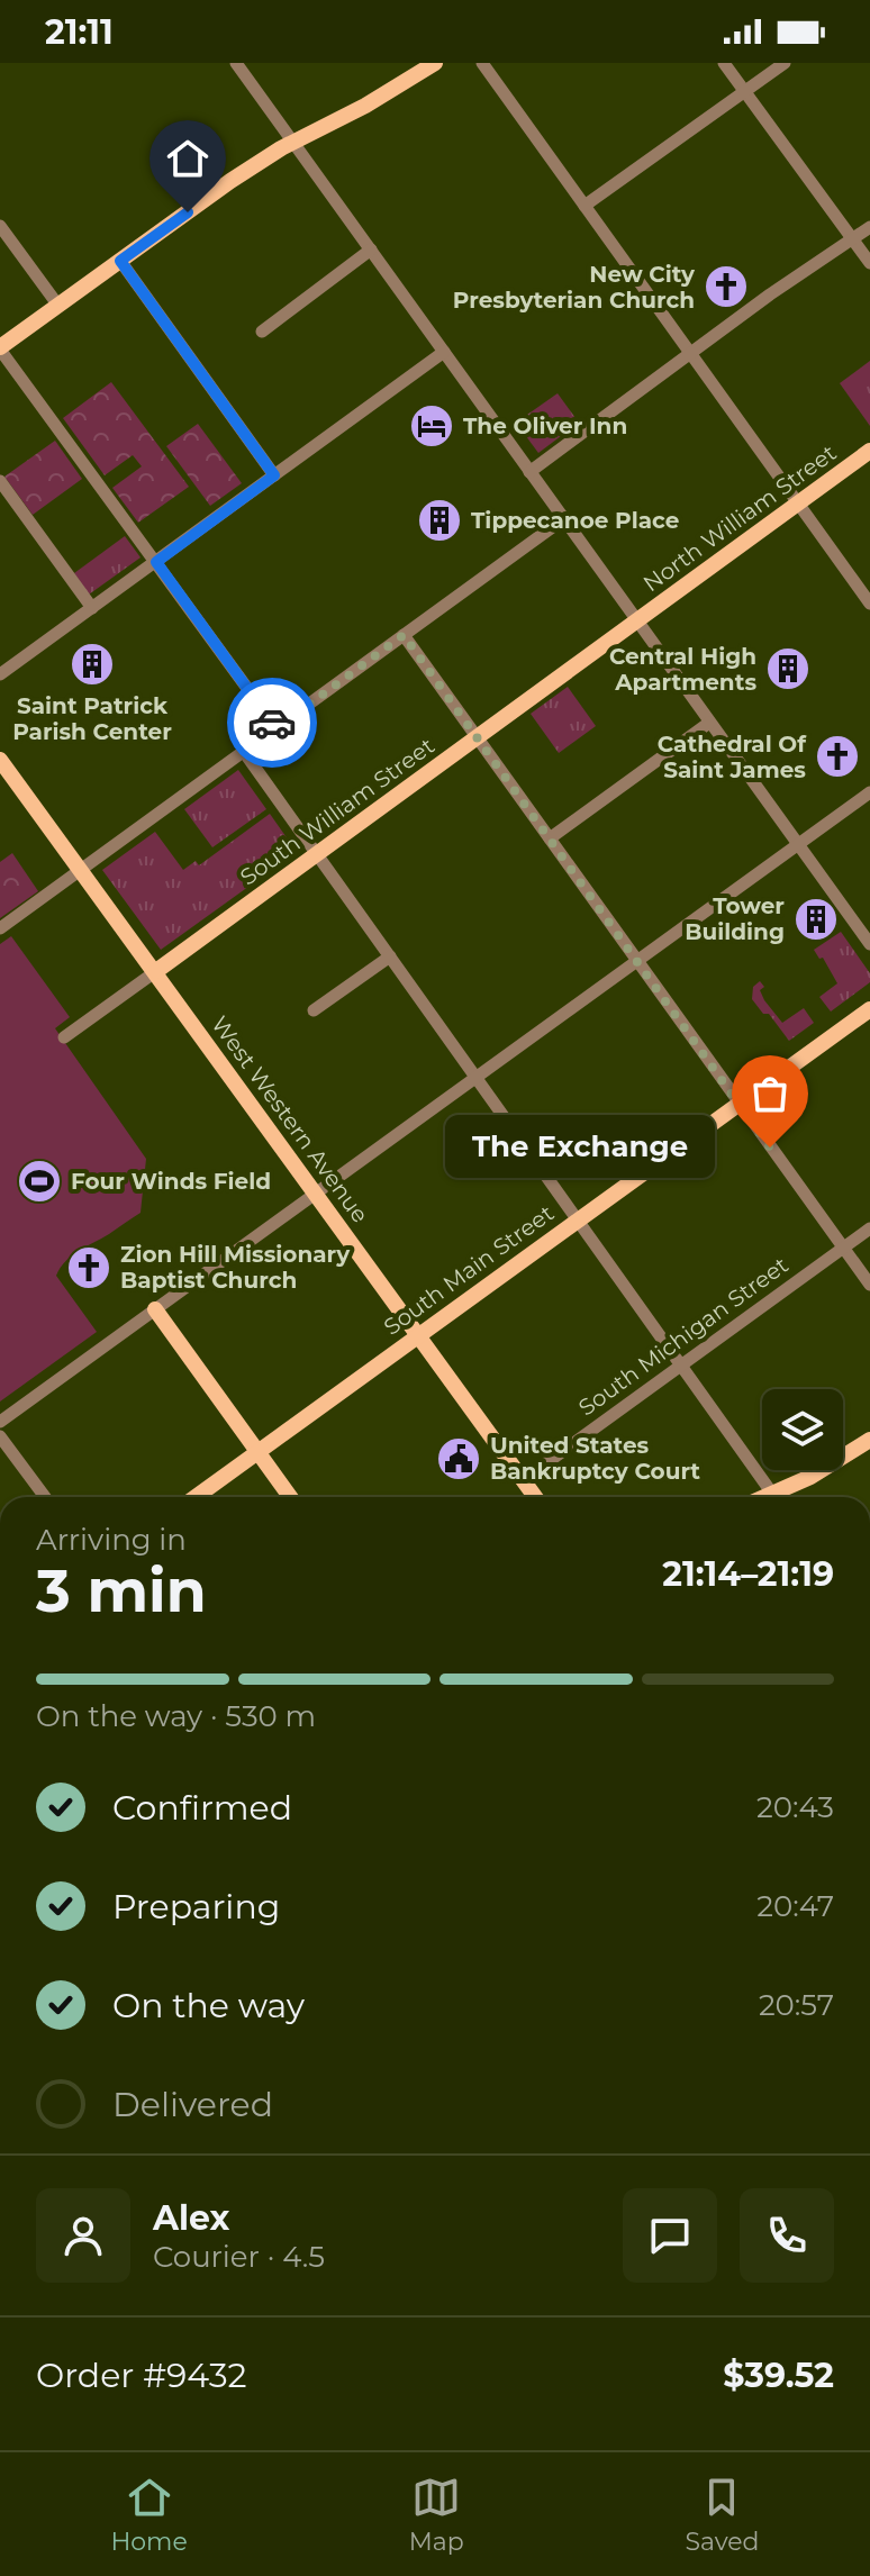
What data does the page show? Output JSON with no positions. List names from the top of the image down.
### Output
{
  "streets": {
    "main road": [
      "North William Street",
      "South William Street",
      "West Western Avenue",
      "South Main Street"
    ],
    "street": ["South Michigan Street"]
  },
  "crossings": [
    ["North William Street", "South William Street"],
    ["South William Street", "West Western Avenue"],
    ["West Western Avenue", "South Main Street"],
    ["West Western Avenue", "South Michigan Street"]
  ],
  "places": {
    "church": ["New City Presbyterian Church", "Cathedral Of Saint James", "Zion Hill Missionary Baptist Church"],
    "hotel": ["The Oliver Inn"],
    "building": [
      "Tippecanoe Place",
      "Saint Patrick Parish Center",
      "Central High Apartments",
      "Tower Building"
    ],
    "other": ["The Exchange"],
    "sports": ["Four Winds Field"],
    "public building": ["United States Bankruptcy Court"]
  },
  "page": {
    "status": "21:11",
    "bubble": "The Exchange",
    "heading": ["3 min", "Arriving in", "21:14–21:19"],
    "panel": [
      "Alex",
      "Courier · 4.5",
      "Order #9432",
      "$39.52"
    ],
    "bar": "On the way · 530 m",
    "list": [
      ["Confirmed", "20:43"],
      ["Preparing", "20:47"],
      ["On the way", "20:57"],
      "Delivered"
    ],
    "tabs": ["Home", "Map", "Saved"]
  }
}
